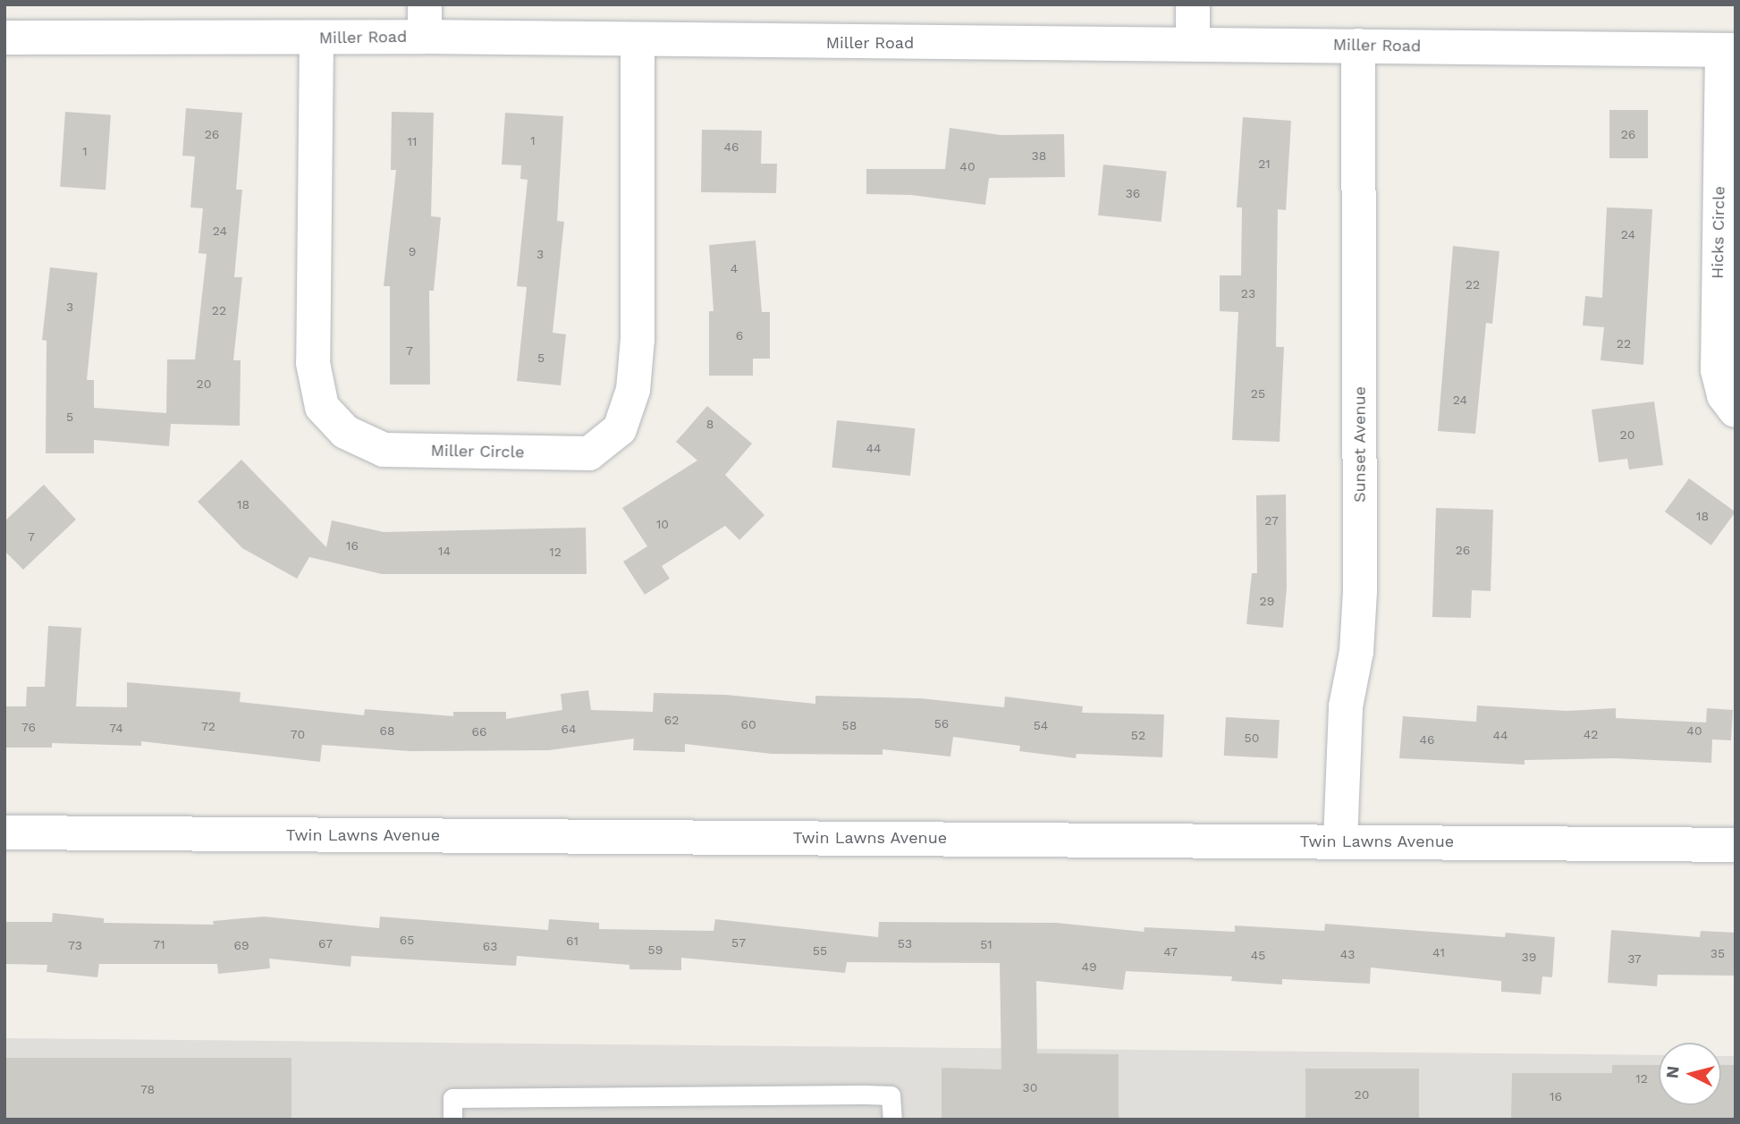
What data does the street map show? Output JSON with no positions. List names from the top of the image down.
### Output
{
  "streets": {
    "street": [
      "Miller Road",
      "Hicks Circle",
      "Sunset Avenue",
      "Miller Circle",
      "Twin Lawns Avenue"
    ]
  },
  "crossings": [
    ["Miller Road", "Hicks Circle"],
    ["Miller Road", "Sunset Avenue"],
    ["Miller Road", "Miller Circle"],
    ["Sunset Avenue", "Twin Lawns Avenue"]
  ],
  "house_numbers": [
    "26",
    "26",
    "1",
    "11",
    "46",
    "1",
    "38",
    "21",
    "40",
    "36",
    "24",
    "24",
    "9",
    "3",
    "4",
    "22",
    "23",
    "3",
    "22",
    "6",
    "22",
    "7",
    "5",
    "20",
    "25",
    "24",
    "5",
    "8",
    "20",
    "44",
    "18",
    "18",
    "27",
    "10",
    "7",
    "16",
    "26",
    "14",
    "12",
    "29",
    "62",
    "56",
    "60",
    "58",
    "54",
    "72",
    "76",
    "74",
    "64",
    "68",
    "40",
    "66",
    "70",
    "42",
    "52",
    "44",
    "50",
    "46",
    "65",
    "61",
    "57",
    "67",
    "53",
    "71",
    "51",
    "73",
    "69",
    "63",
    "59",
    "55",
    "47",
    "41",
    "35",
    "43",
    "45",
    "39",
    "37",
    "49",
    "12",
    "30",
    "78",
    "20",
    "16"
  ],
  "north": "left"
}
